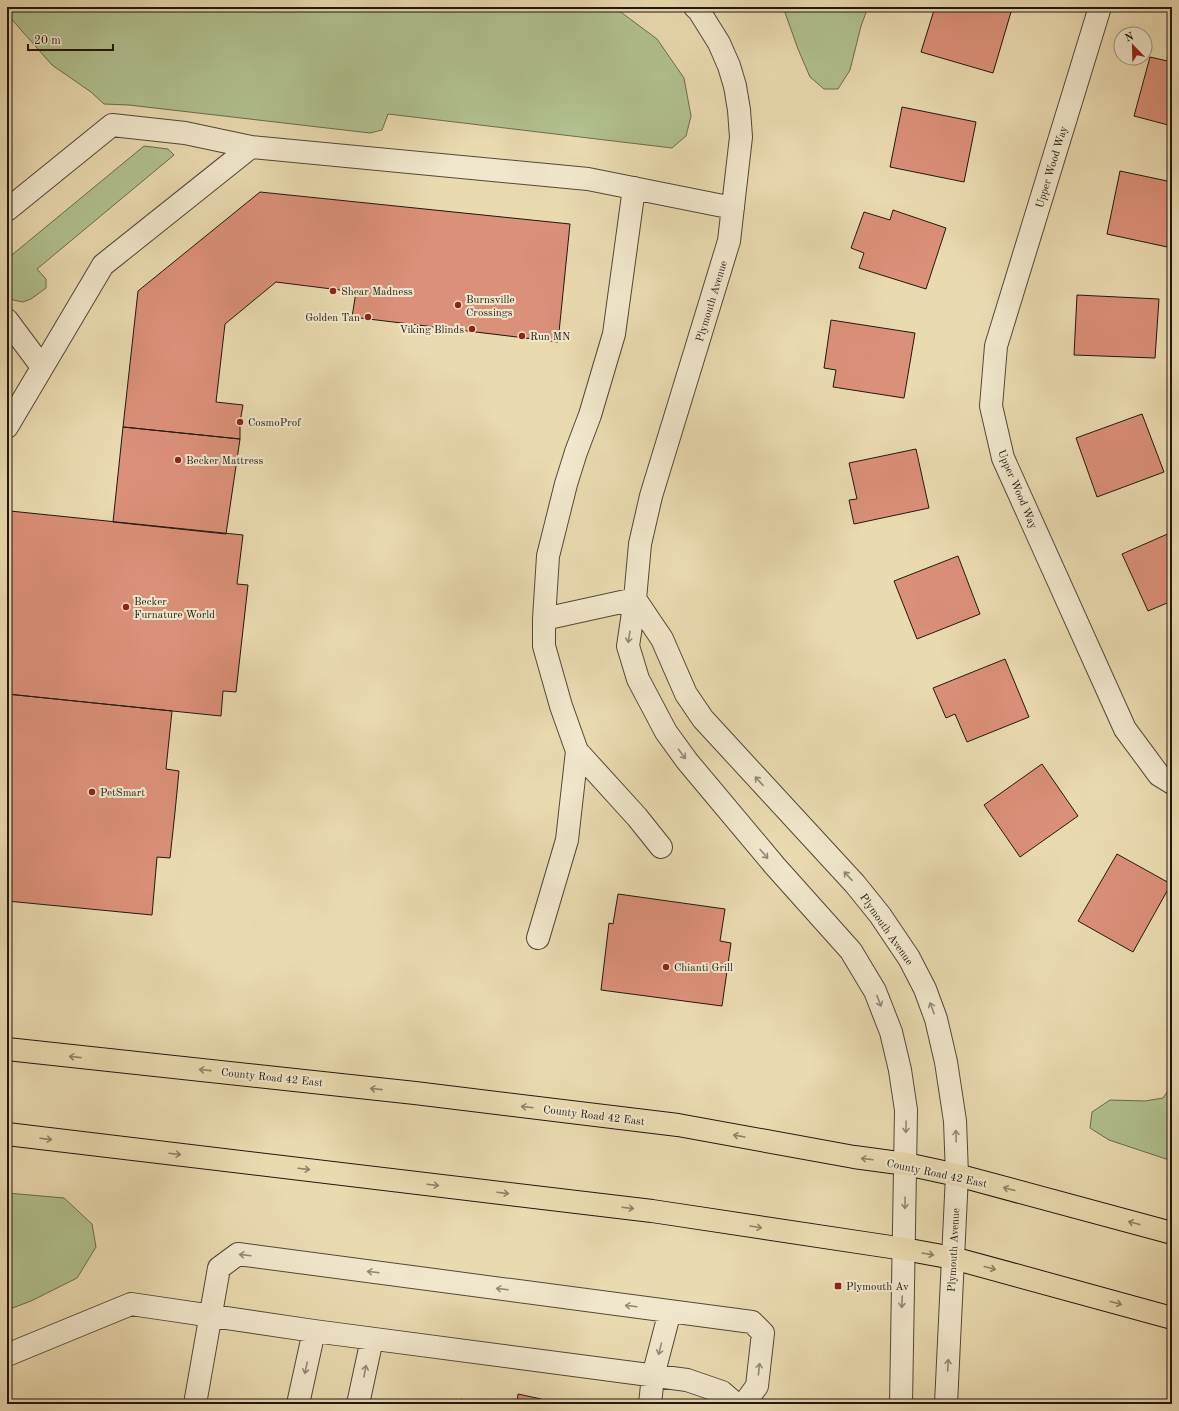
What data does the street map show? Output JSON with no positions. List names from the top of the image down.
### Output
{
  "streets": {
    "highway": ["County Road 42 East"],
    "street": ["Upper Wood Way", "Plymouth Avenue"]
  },
  "crossings": [
    ["Plymouth Avenue", "County Road 42 East"]
  ],
  "places": {
    "other": [
      "Shear Madness",
      "Burnsville Crossings",
      "Golden Tan",
      "Viking Blinds",
      "Run MN",
      "CosmoProf",
      "Becker Mattress",
      "Becker Furnature World",
      "PetSmart",
      "Chianti Grill"
    ],
    "transit": ["Plymouth Av"]
  },
  "scale_bar": "20 m",
  "north": "top left"
}
